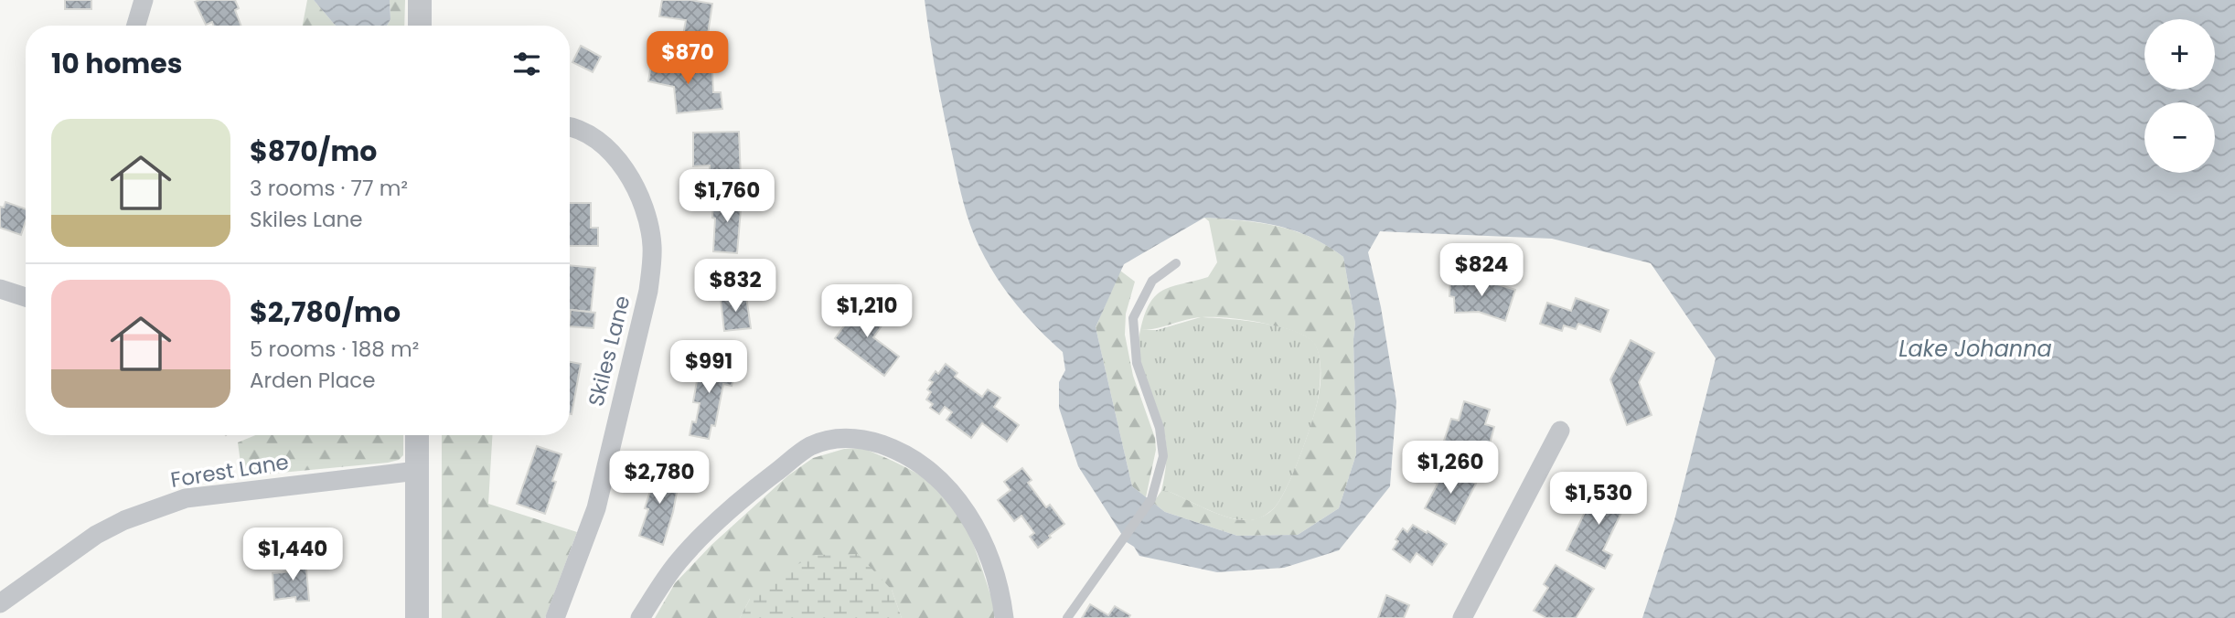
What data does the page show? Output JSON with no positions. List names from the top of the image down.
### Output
{
  "streets": {
    "street": ["Skiles Lane", "Forest Lane"]
  },
  "water": ["Lake Johanna"],
  "page": {
    "map_buttons": ["+", "−"],
    "heading": "10 homes",
    "price": [
      "$870",
      "$1,760",
      "$824",
      "$832",
      "$1,210",
      "$991",
      "$1,260",
      "$2,780",
      "$1,530",
      "$1,440"
    ],
    "list": [
      {
        "name": "$870/mo",
        "note": "3 rooms · 77 m² · Skiles Lane"
      },
      {
        "name": "$2,780/mo",
        "note": "5 rooms · 188 m² · Arden Place"
      }
    ]
  }
}
